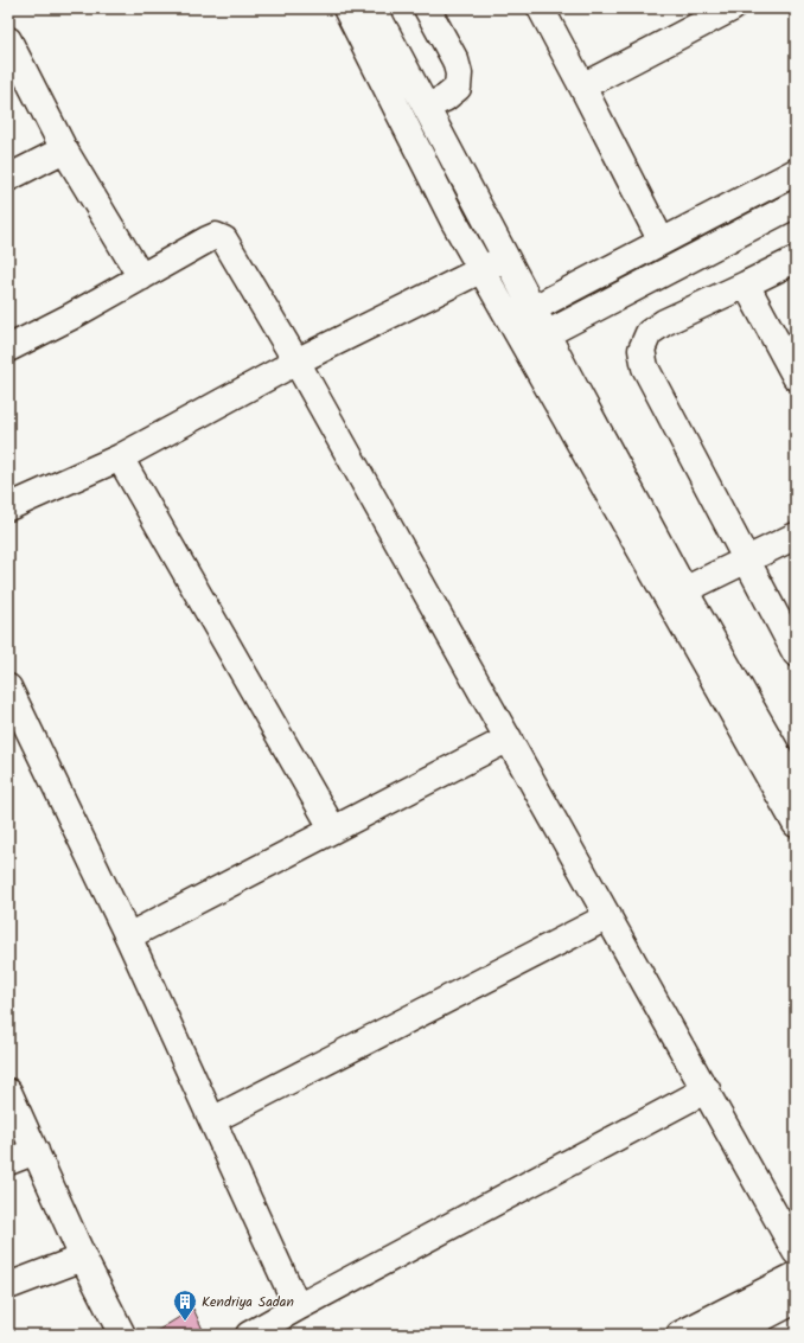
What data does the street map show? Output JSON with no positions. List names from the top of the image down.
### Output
{
  "places": {
    "building": ["Kendriya Sadan"]
  }
}
